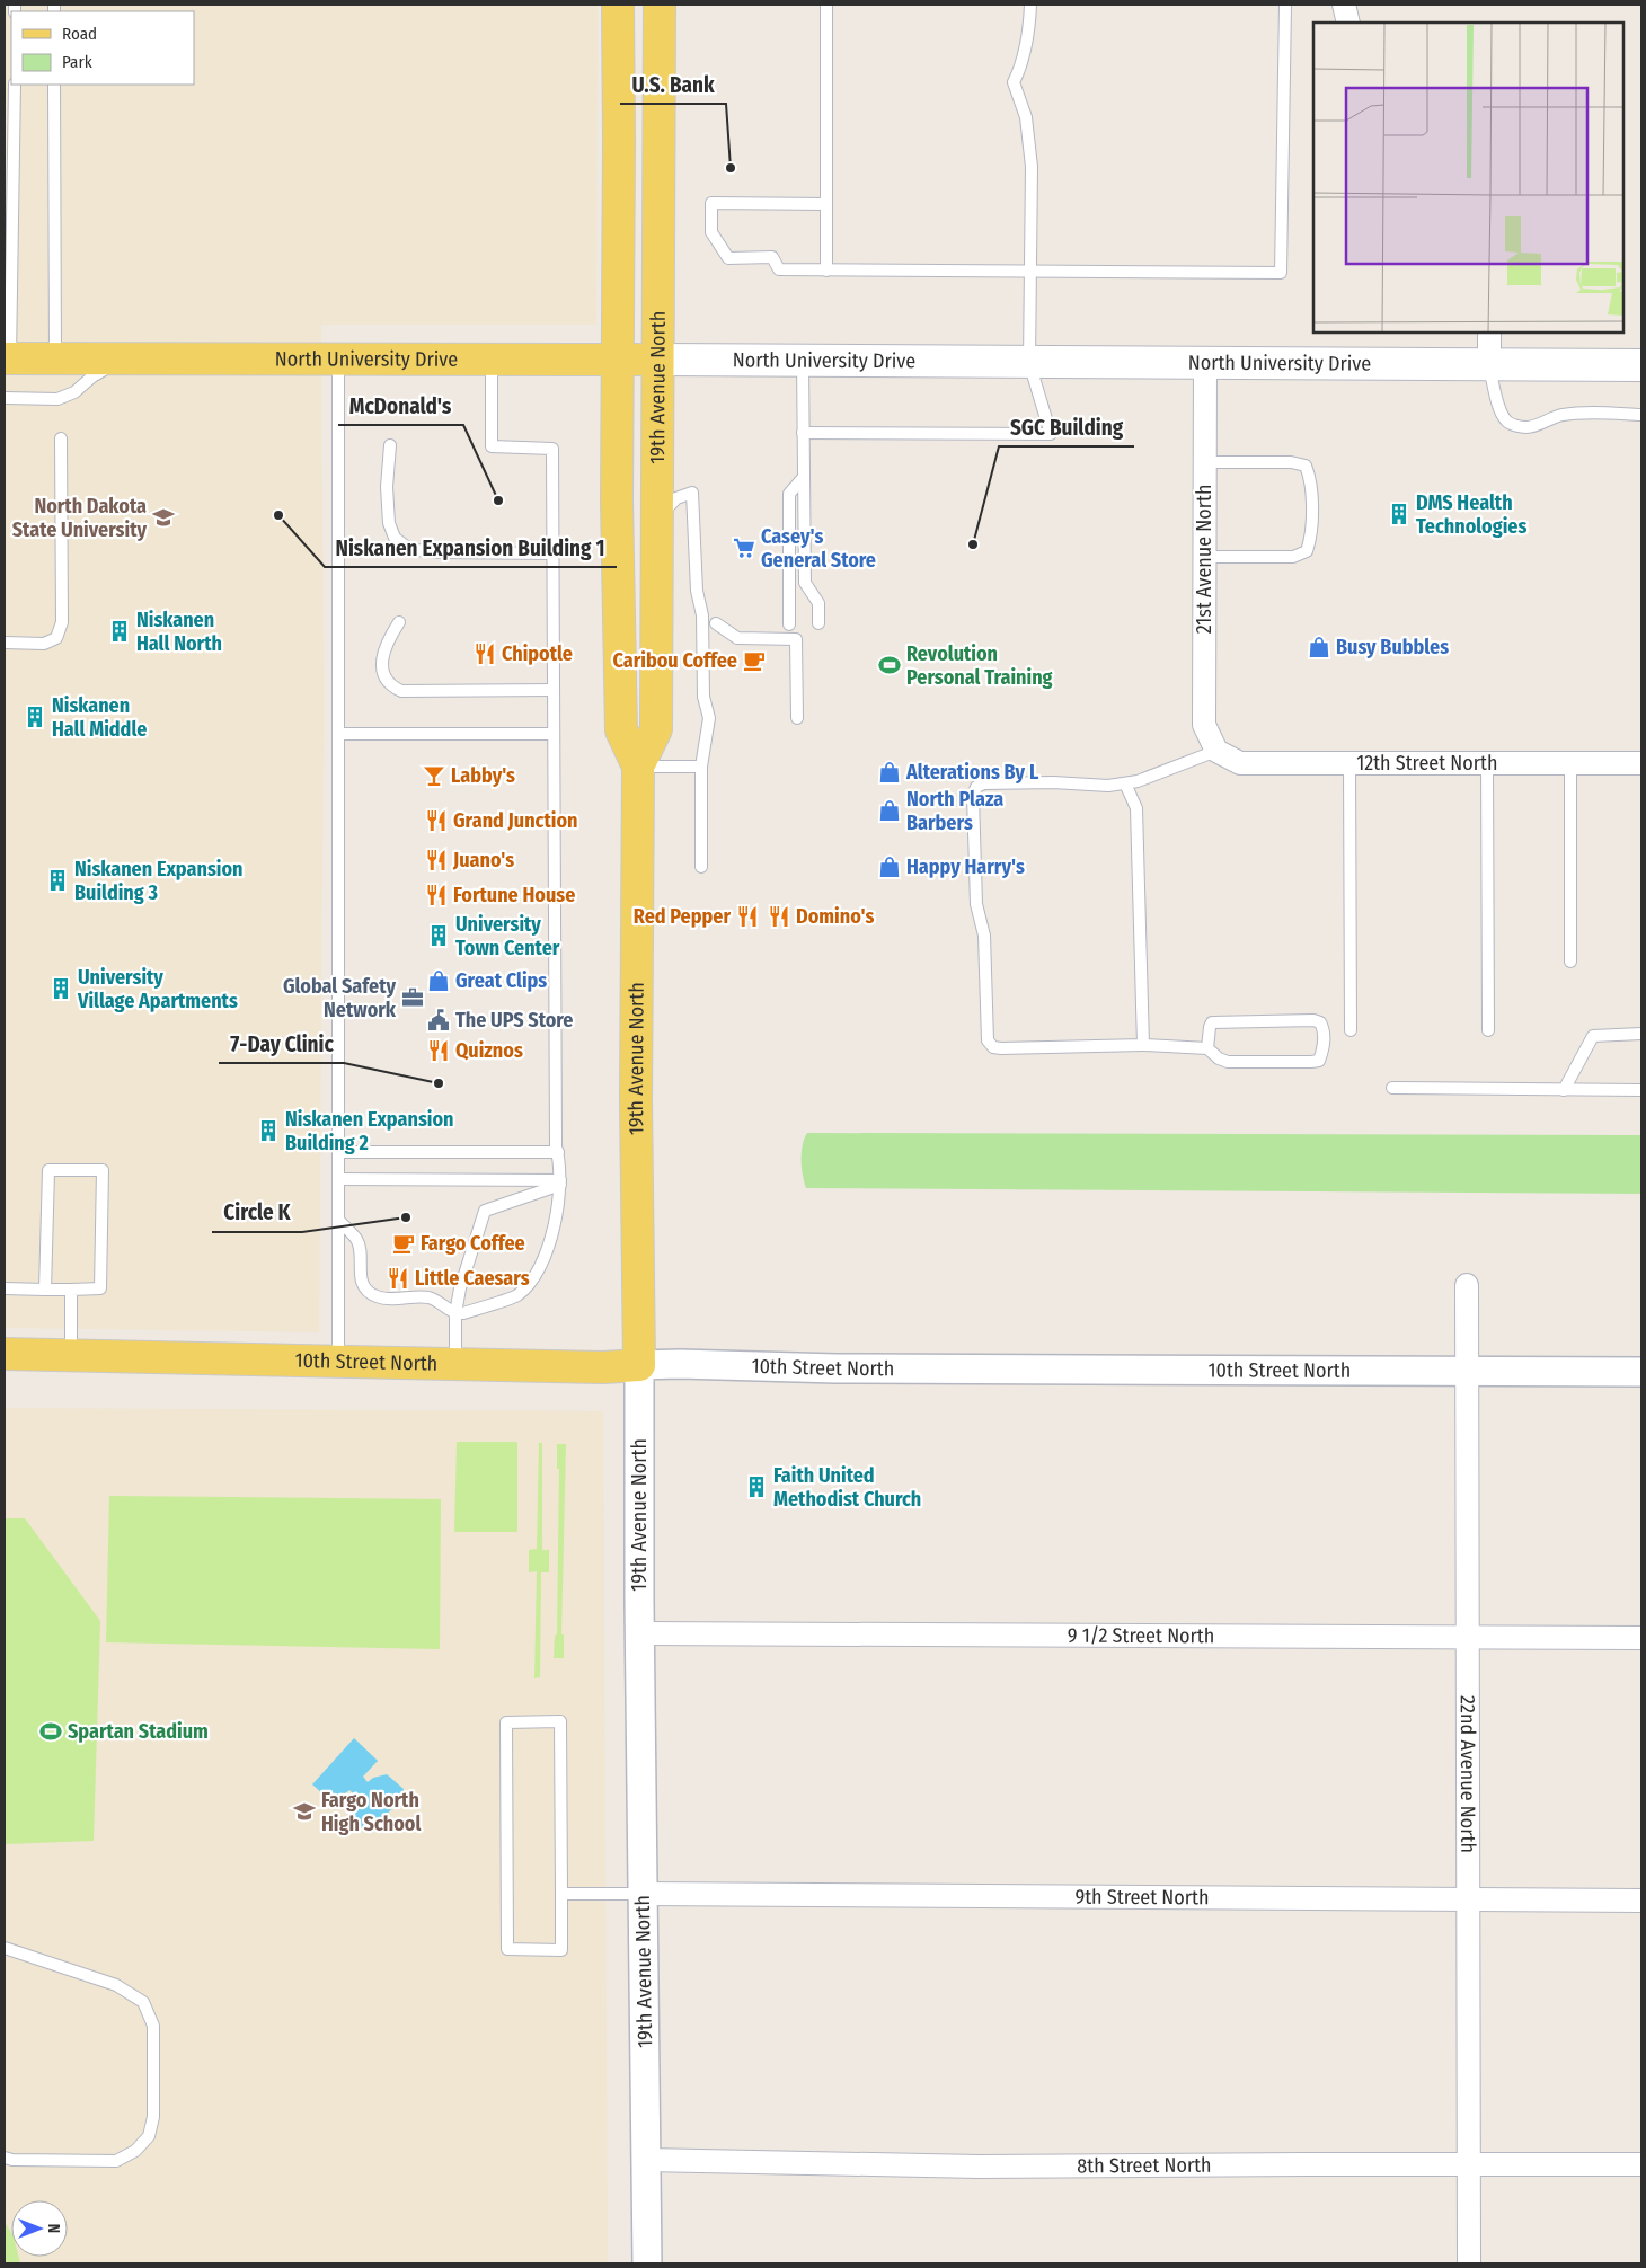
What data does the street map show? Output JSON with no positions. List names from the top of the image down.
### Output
{
  "streets": {
    "main road": ["North University Drive", "19th Avenue North", "10th Street North"],
    "street": [
      "21st Avenue North",
      "12th Street North",
      "9 1/2 Street North",
      "22nd Avenue North",
      "9th Street North",
      "8th Street North"
    ]
  },
  "crossings": [
    ["North University Drive", "19th Avenue North"],
    ["North University Drive", "21st Avenue North"],
    ["19th Avenue North", "10th Street North"],
    ["19th Avenue North", "9 1/2 Street North"],
    ["19th Avenue North", "9th Street North"],
    ["19th Avenue North", "8th Street North"],
    ["21st Avenue North", "12th Street North"],
    ["10th Street North", "22nd Avenue North"],
    ["9 1/2 Street North", "22nd Avenue North"],
    ["22nd Avenue North", "9th Street North"],
    ["22nd Avenue North", "8th Street North"]
  ],
  "places": {
    "other": [
      "U.S. Bank",
      "McDonald's",
      "Niskanen Expansion Building 1",
      "SGC Building",
      "7-Day Clinic",
      "Circle K"
    ],
    "building": [
      "DMS Health Technologies",
      "Niskanen Hall North",
      "Niskanen Hall Middle",
      "Niskanen Expansion Building 3",
      "University Town Center",
      "University Village Apartments",
      "Niskanen Expansion Building 2",
      "Faith United Methodist Church"
    ],
    "school or university": ["North Dakota State University", "Fargo North High School"],
    "supermarket": ["Casey's General Store"],
    "shop": [
      "Busy Bubbles",
      "Alterations By L",
      "North Plaza Barbers",
      "Happy Harry's",
      "Great Clips"
    ],
    "restaurant": [
      "Chipotle",
      "Grand Junction",
      "Juano's",
      "Fortune House",
      "Red Pepper",
      "Domino's",
      "Quiznos",
      "Little Caesars"
    ],
    "cafe": ["Caribou Coffee", "Fargo Coffee"],
    "sports": ["Revolution Personal Training", "Spartan Stadium"],
    "bar": ["Labby's"],
    "office": ["Global Safety Network"],
    "public building": ["The UPS Store"]
  },
  "legend": ["Road", "Park"],
  "north": "right"
}
